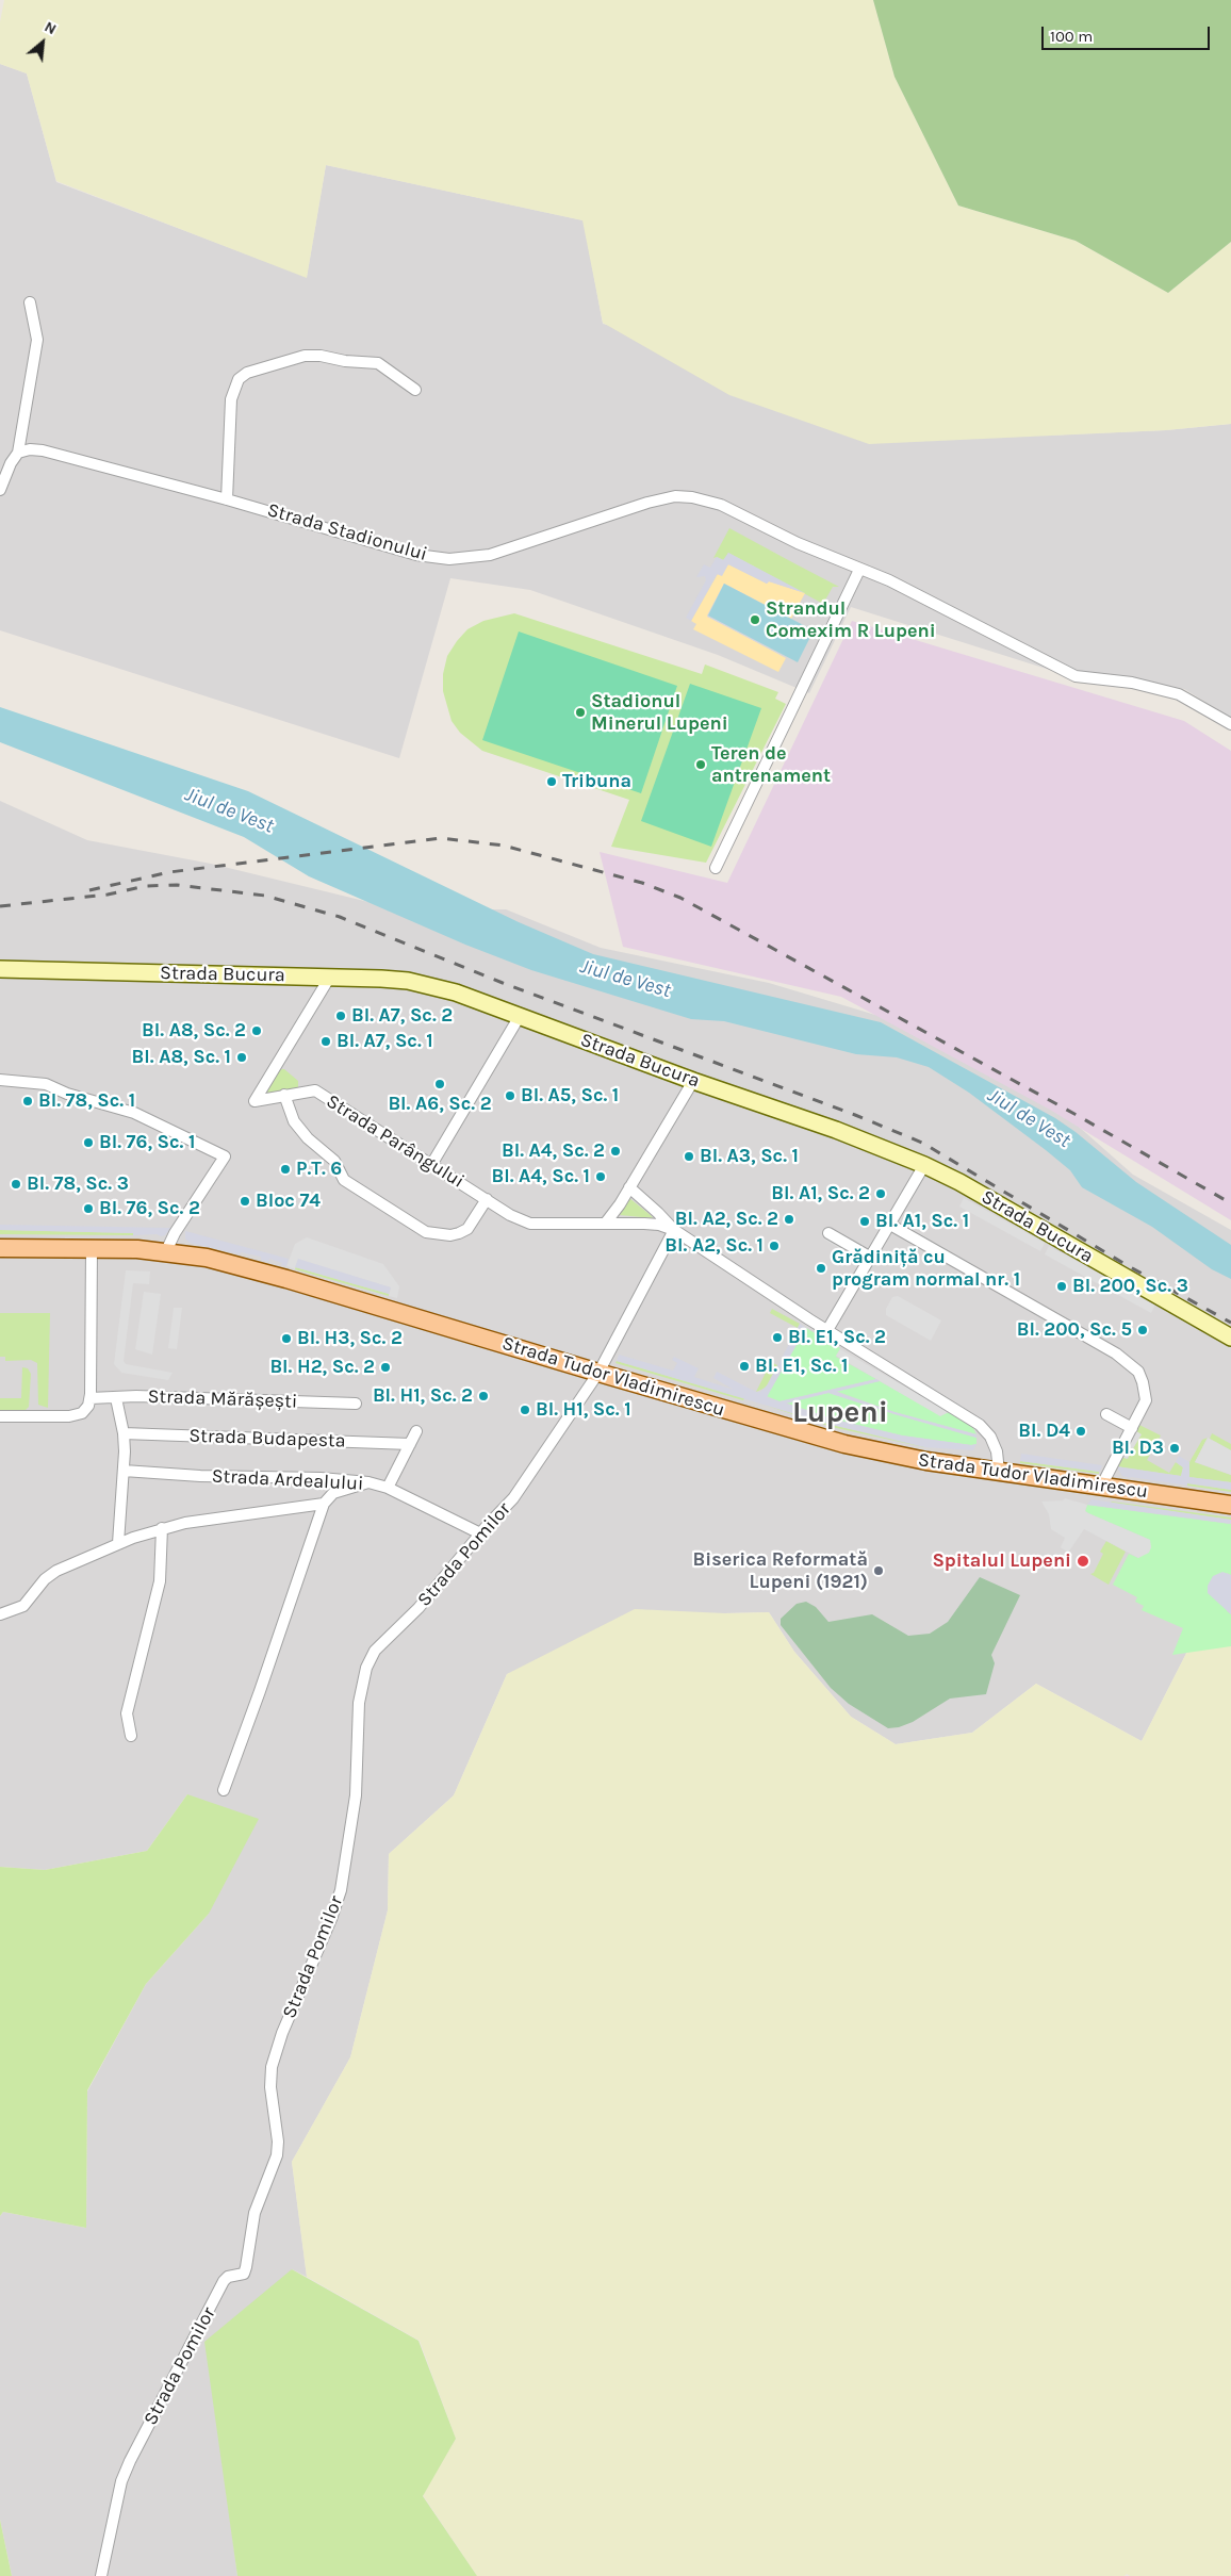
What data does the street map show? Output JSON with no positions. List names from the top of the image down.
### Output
{
  "streets": {
    "main road": ["Strada Bucura", "Strada Tudor Vladimirescu"],
    "street": [
      "Strada Stadionului",
      "Strada Parângului",
      "Strada Mărășești",
      "Strada Budapesta",
      "Strada Ardealului",
      "Strada Pomilor"
    ]
  },
  "crossings": [
    ["Strada Bucura", "Strada Parângului"],
    ["Strada Parângului", "Strada Tudor Vladimirescu"],
    ["Strada Tudor Vladimirescu", "Strada Pomilor"],
    ["Strada Budapesta", "Strada Ardealului"]
  ],
  "districts": ["Lupeni"],
  "water": ["Jiul de Vest"],
  "places": [
    "Strandul Comexim R Lupeni",
    "Stadionul Minerul Lupeni",
    "Teren de antrenament",
    "Tribuna",
    "Bl. A7, Sc. 2",
    "Bl. A8, Sc. 2",
    "Bl. A7, Sc. 1",
    "Bl. A8, Sc. 1",
    "Bl. A6, Sc. 2",
    "Bl. A5, Sc. 1",
    "Bl. 78, Sc. 1",
    "Bl. 76, Sc. 1",
    "Bl. A4, Sc. 2",
    "Bl. A3, Sc. 1",
    "P.T. 6",
    "Bl. A4, Sc. 1",
    "Bl. 78, Sc. 3",
    "Bl. A1, Sc. 2",
    "Bloc 74",
    "Bl. 76, Sc. 2",
    "Bl. A2, Sc. 2",
    "Bl. A1, Sc. 1",
    "Bl. A2, Sc. 1",
    "Grădiniță cu program normal nr. 1",
    "Bl. 200, Sc. 3",
    "Bl. 200, Sc. 5",
    "Bl. E1, Sc. 2",
    "Bl. H3, Sc. 2",
    "Bl. E1, Sc. 1",
    "Bl. H2, Sc. 2",
    "Bl. H1, Sc. 2",
    "Bl. H1, Sc. 1",
    "Bl. D4",
    "Bl. D3",
    "Spitalul Lupeni",
    "Biserica Reformată Lupeni (1921)"
  ],
  "scale_bar": "100 m",
  "north": "top right"
}
